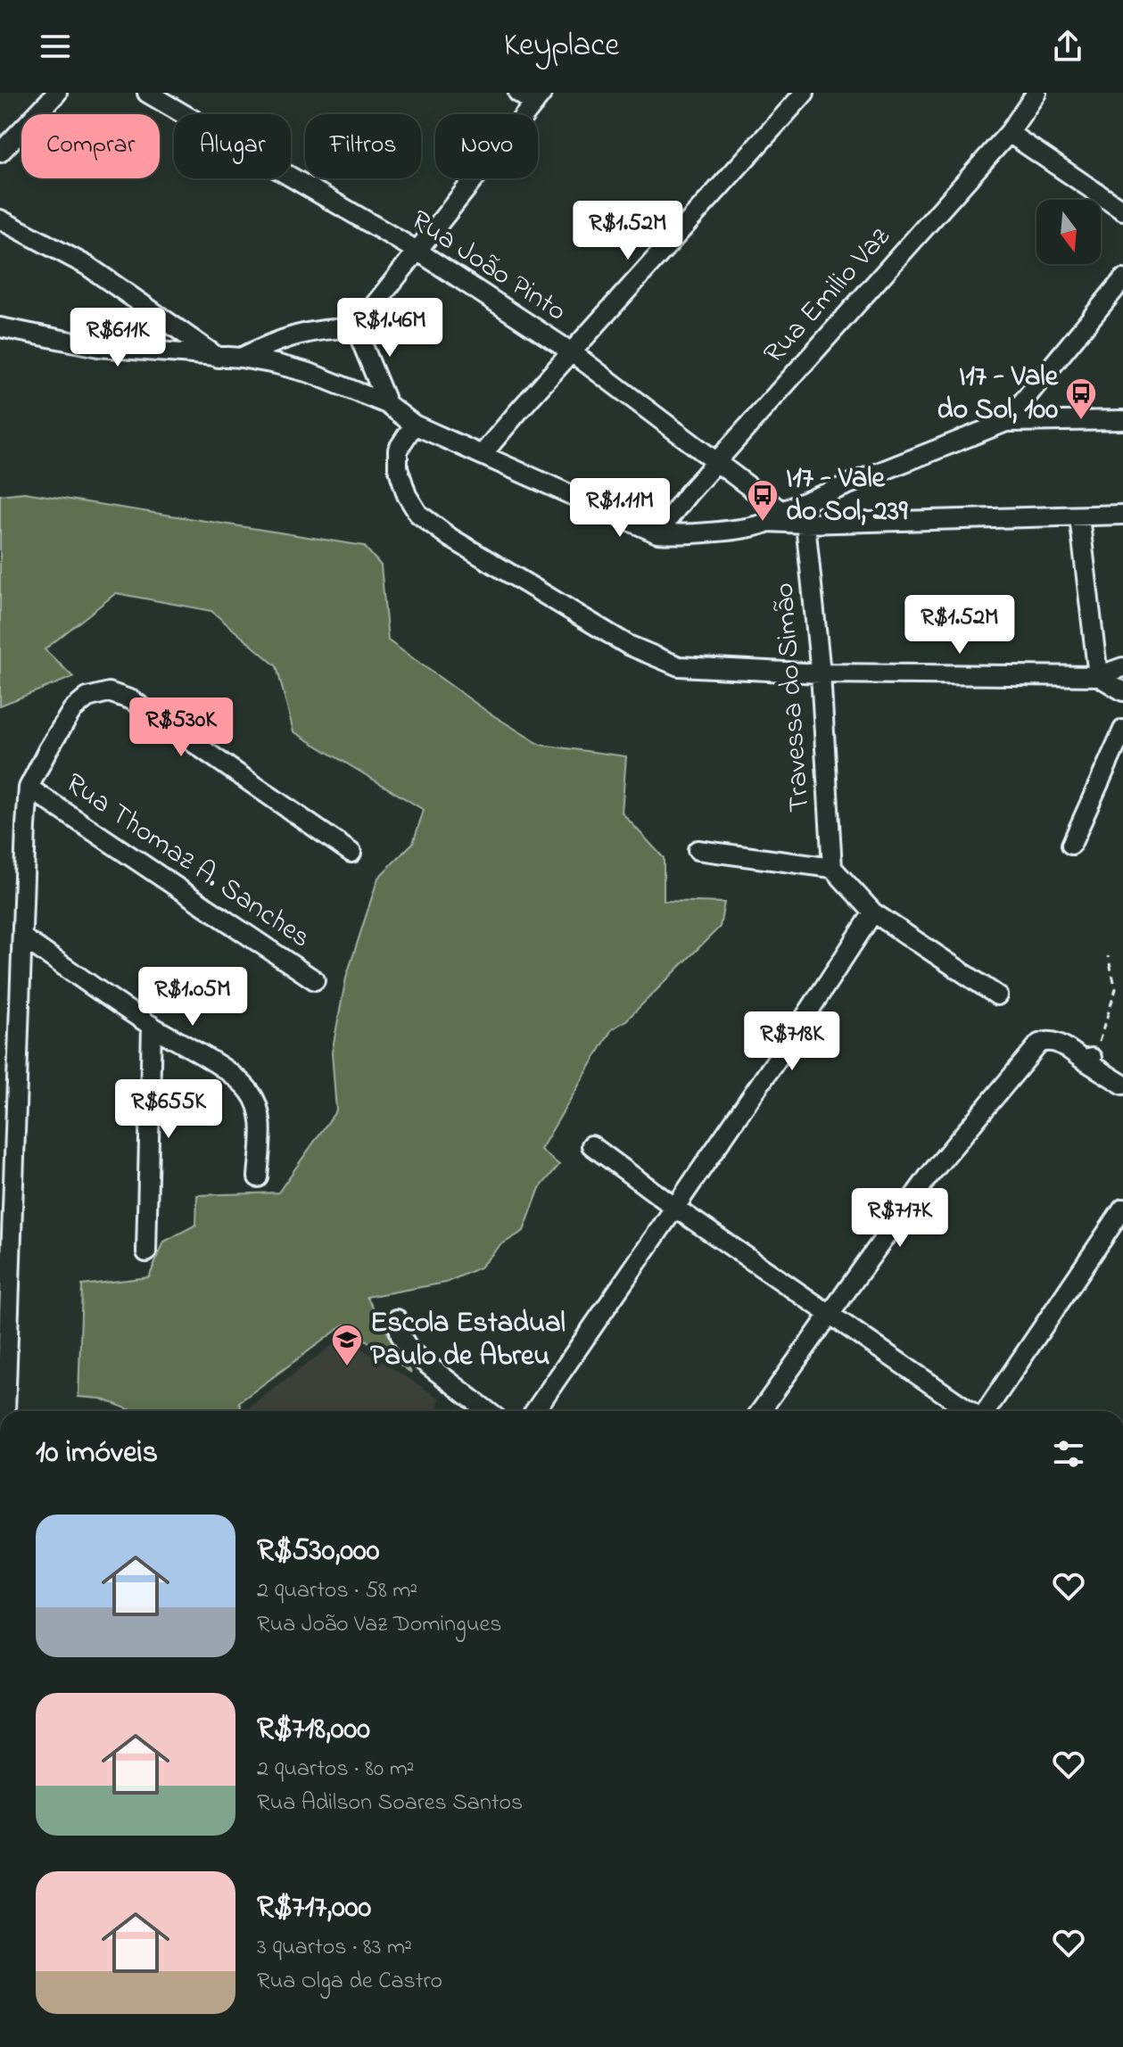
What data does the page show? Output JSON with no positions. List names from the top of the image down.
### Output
{
  "streets": {
    "street": [
      "Rua João Pinto",
      "Rua Emilio Vaz",
      "Travessa do Simão",
      "Rua Thomaz A. Sanches"
    ]
  },
  "crossings": [
    ["Rua João Pinto", "Rua Emilio Vaz"]
  ],
  "places": {
    "bus stop": ["I17 - Vale do Sol, 100", "I17 - Vale do Sol, 239"],
    "school or university": ["Escola Estadual Paulo de Abreu"]
  },
  "north": "bottom",
  "page": {
    "header": "Keyplace",
    "chip": [
      "Comprar",
      "Alugar",
      "Filtros",
      "Novo"
    ],
    "price": [
      "R$1.52M",
      "R$1.46M",
      "R$611K",
      "R$1.11M",
      "R$1.52M",
      "R$530K",
      "R$1.05M",
      "R$718K",
      "R$655K",
      "R$717K"
    ],
    "heading": "10 imóveis",
    "list": [
      {
        "name": "R$530,000",
        "note": "2 quartos · 58 m² · Rua João Vaz Domingues"
      },
      {
        "name": "R$718,000",
        "note": "2 quartos · 80 m² · Rua Adilson Soares Santos"
      },
      {
        "name": "R$717,000",
        "note": "3 quartos · 83 m² · Rua Olga de Castro"
      }
    ]
  }
}
